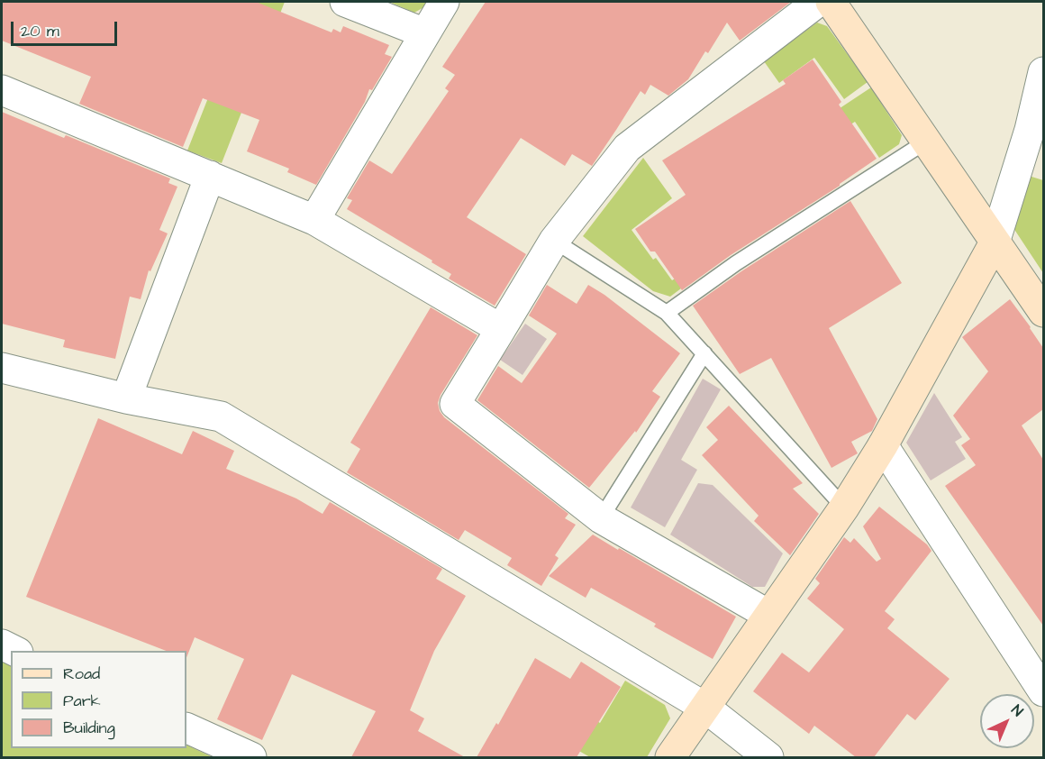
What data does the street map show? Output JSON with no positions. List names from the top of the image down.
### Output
{
  "legend": ["Road", "Park", "Building"],
  "scale_bar": "20 m",
  "north": "top right"
}
